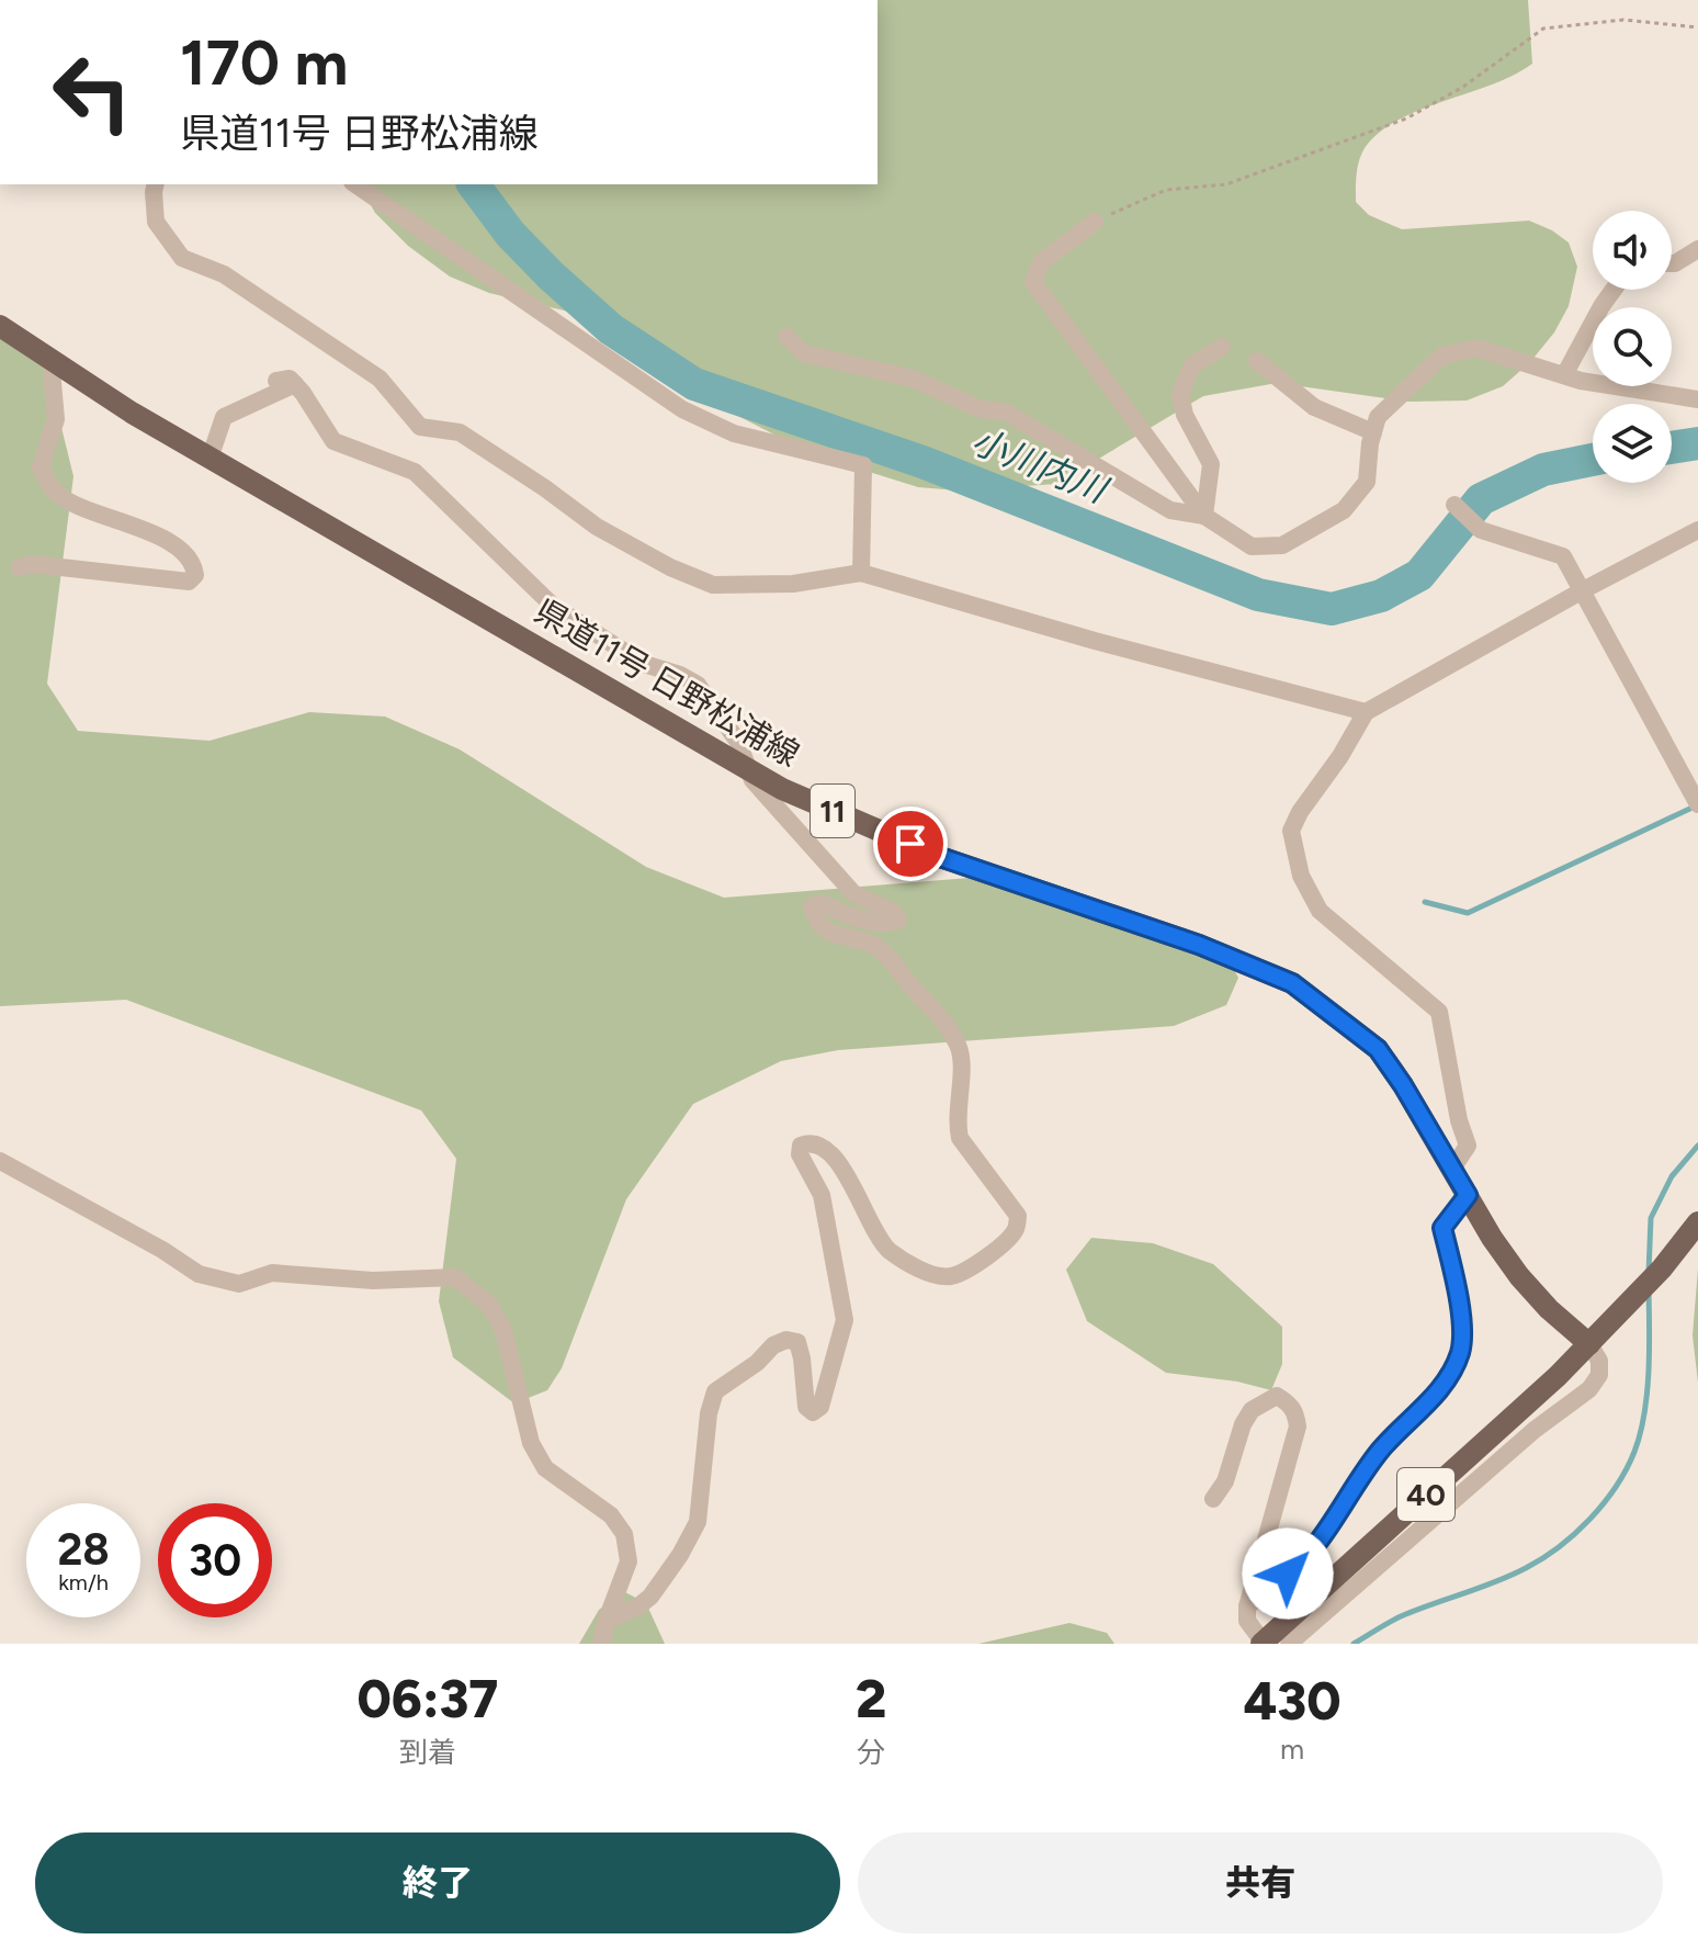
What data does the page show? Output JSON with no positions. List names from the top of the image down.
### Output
{
  "streets": {
    "main road": ["県道11号 日野松浦線", "11", "40"]
  },
  "crossings": [
    ["県道11号 日野松浦線", "40"]
  ],
  "water": ["小川内川"],
  "page": {
    "turn": ["170 m", "県道11号 日野松浦線"],
    "speed": "28 km/h",
    "limit": "30",
    "eta": [
      "06:37",
      "到着",
      "2",
      "分",
      "430",
      "m"
    ],
    "buttons": ["終了", "共有"]
  }
}
